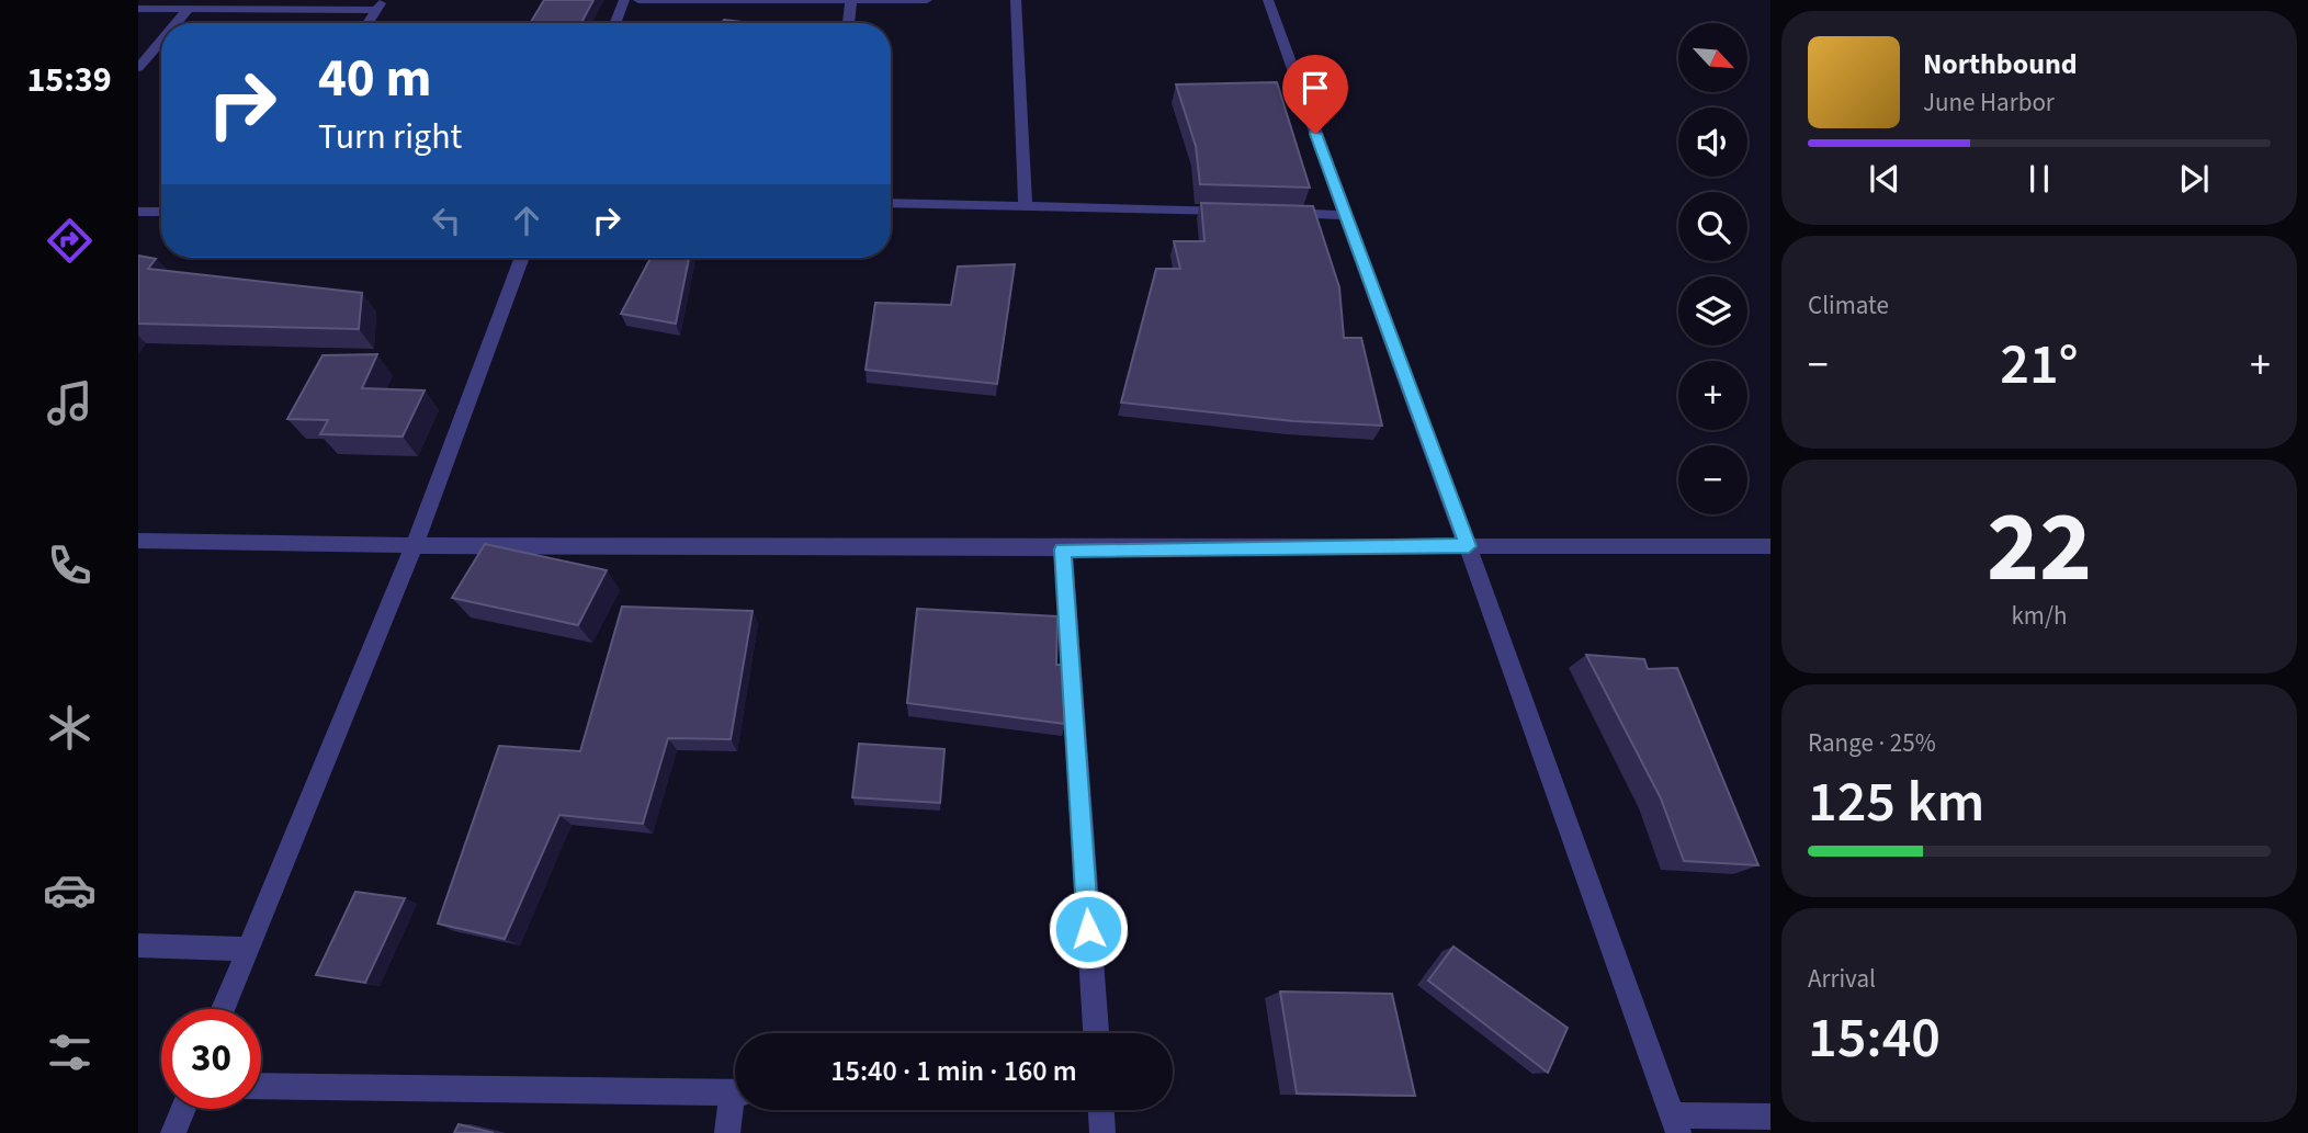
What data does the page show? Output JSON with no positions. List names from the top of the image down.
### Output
{
  "north": "bottom right",
  "page": {
    "tabs": "15:39",
    "map_buttons": ["+", "−"],
    "turn": ["40 m", "Turn right"],
    "song": ["Northbound", "June Harbor"],
    "tile": [
      "Climate",
      ["22", "km/h"],
      ["Range · 25%", "125 km"],
      ["Arrival", "15:40"]
    ],
    "heat": ["−", "21°", "+"],
    "limit": "30",
    "trip": "15:40 · 1 min · 160 m"
  }
}
